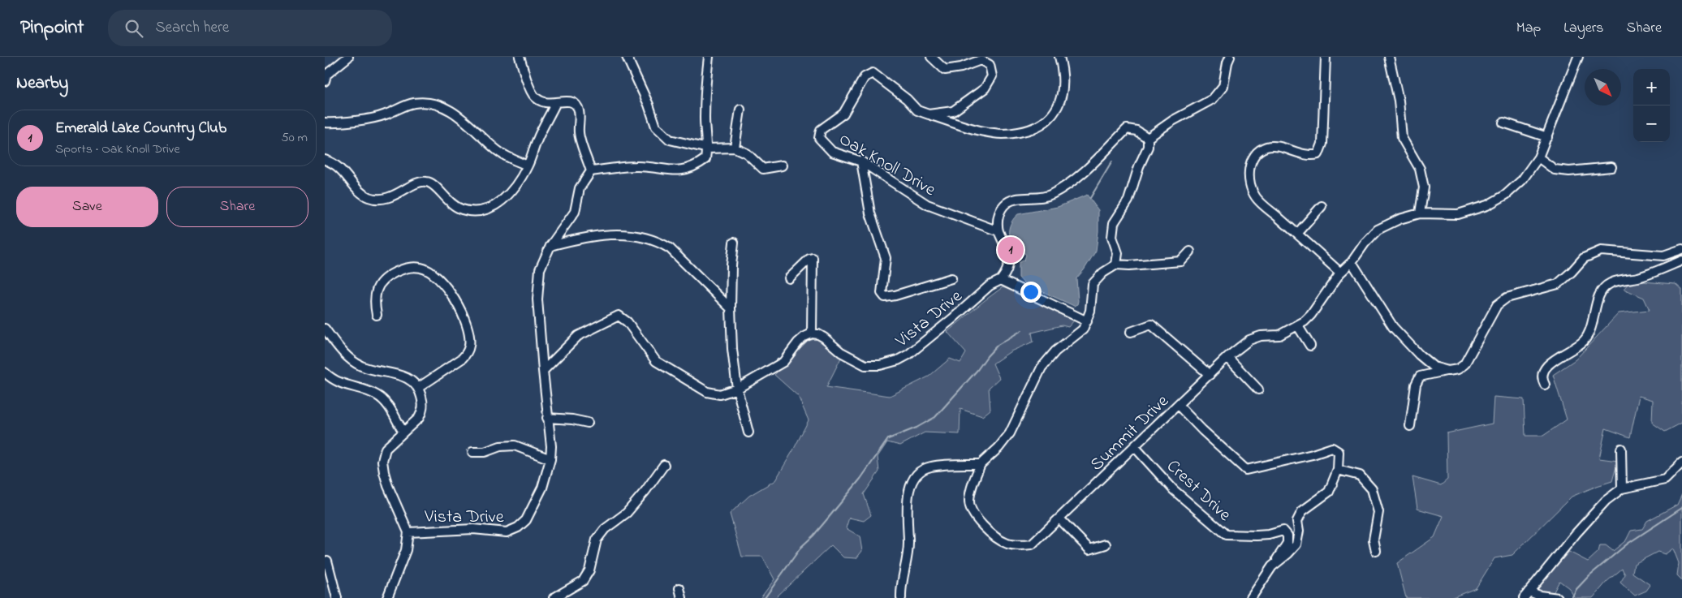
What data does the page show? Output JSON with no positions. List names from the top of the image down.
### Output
{
  "streets": {
    "street": [
      "Oak Knoll Drive",
      "Vista Drive",
      "Summit Drive",
      "Crest Drive"
    ]
  },
  "crossings": [
    ["Summit Drive", "Crest Drive"]
  ],
  "north": "bottom right",
  "page": {
    "header": "Pinpoint",
    "search": "Search here",
    "nav": ["Map", "Layers", "Share"],
    "heading": "Nearby",
    "map_buttons": ["+", "−"],
    "list": [
      {
        "mark": "1",
        "name": "Emerald Lake Country Club",
        "note": "Sports · Oak Knoll Drive",
        "value": "50 m"
      }
    ],
    "buttons": ["Save", "Share"],
    "pins": "1"
  }
}
